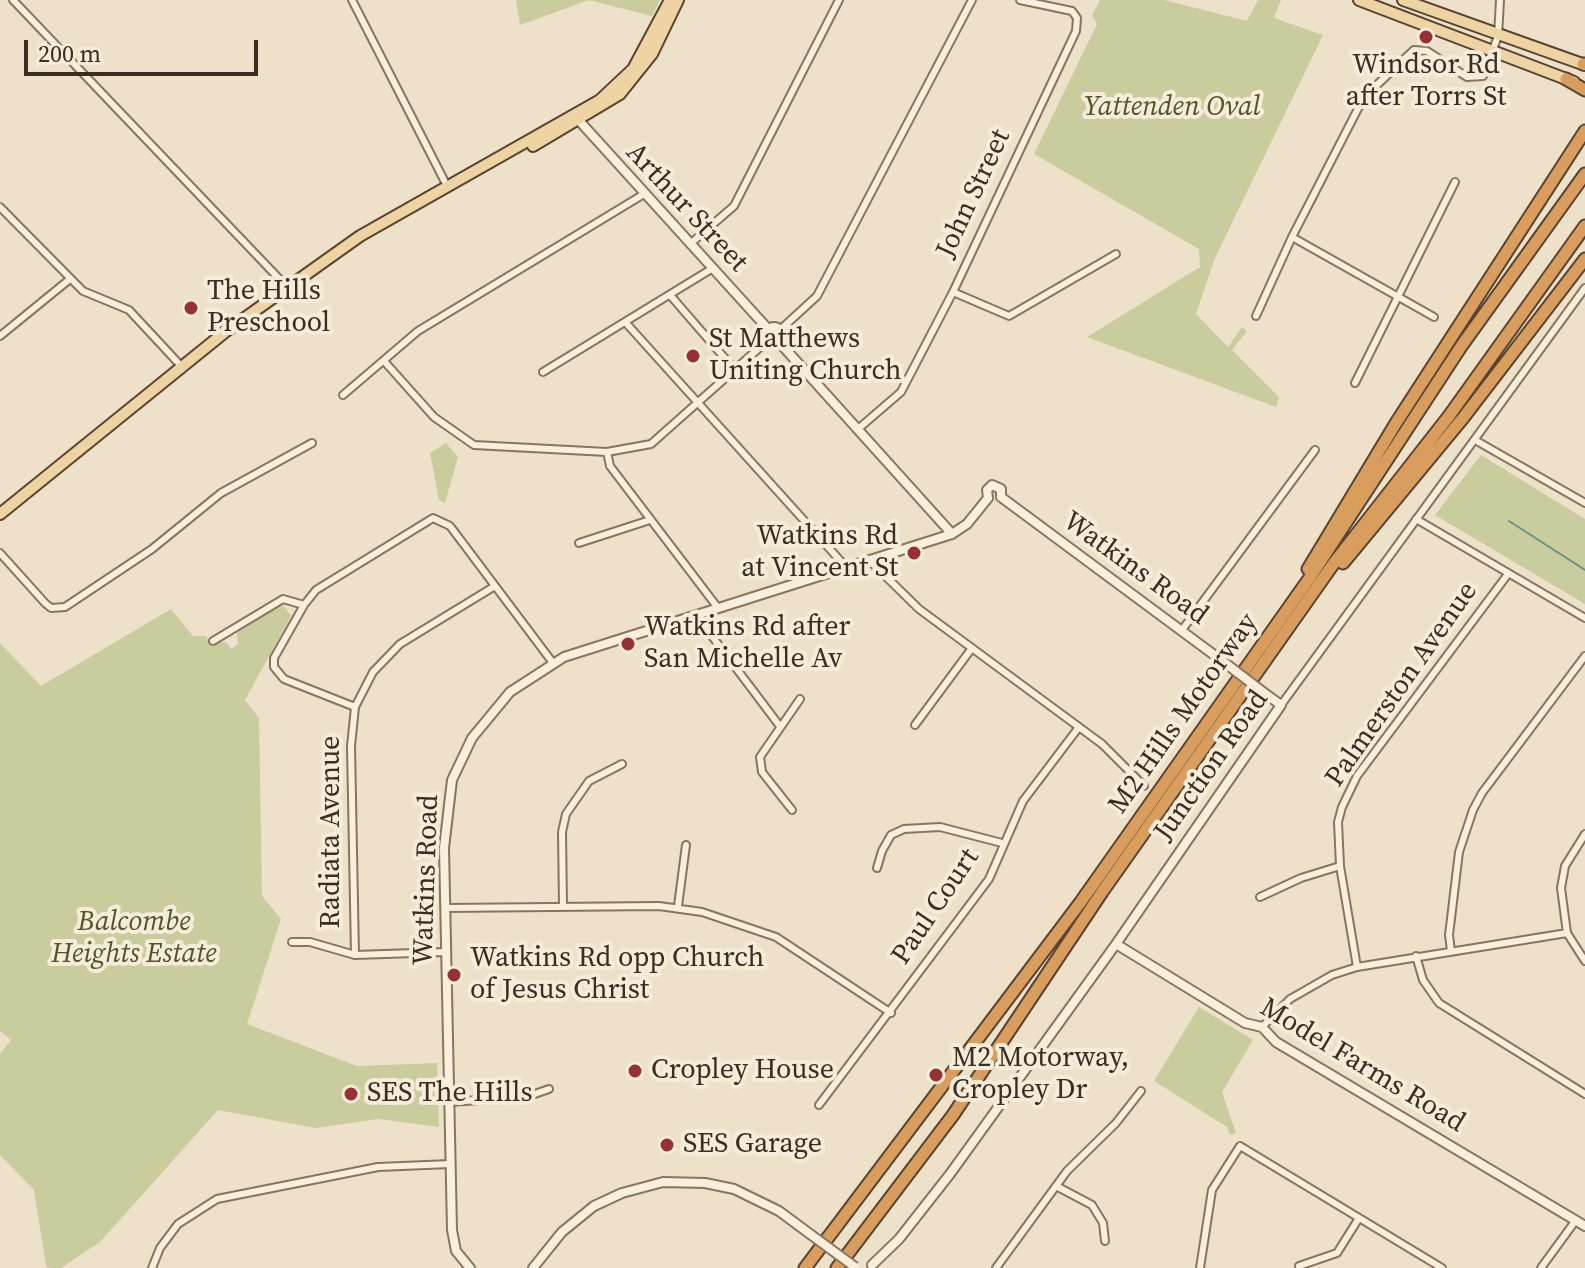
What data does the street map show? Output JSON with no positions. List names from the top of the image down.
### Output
{
  "streets": {
    "highway": ["M2 Hills Motorway"],
    "street": [
      "John Street",
      "Arthur Street",
      "Watkins Road",
      "Palmerston Avenue",
      "Junction Road",
      "Radiata Avenue",
      "Paul Court",
      "Model Farms Road"
    ]
  },
  "crossings": [
    ["Watkins Road", "Junction Road"],
    ["Junction Road", "Model Farms Road"]
  ],
  "parks": ["Yattenden Oval", "Balcombe Heights Estate"],
  "places": [
    "Windsor Rd after Torrs St",
    "The Hills Preschool",
    "St Matthews Uniting Church",
    "Watkins Rd at Vincent St",
    "Watkins Rd after San Michelle Av",
    "Watkins Rd opp Church of Jesus Christ",
    "Cropley House",
    "M2 Motorway, Cropley Dr",
    "SES The Hills",
    "SES Garage"
  ],
  "scale_bar": "200 m"
}
